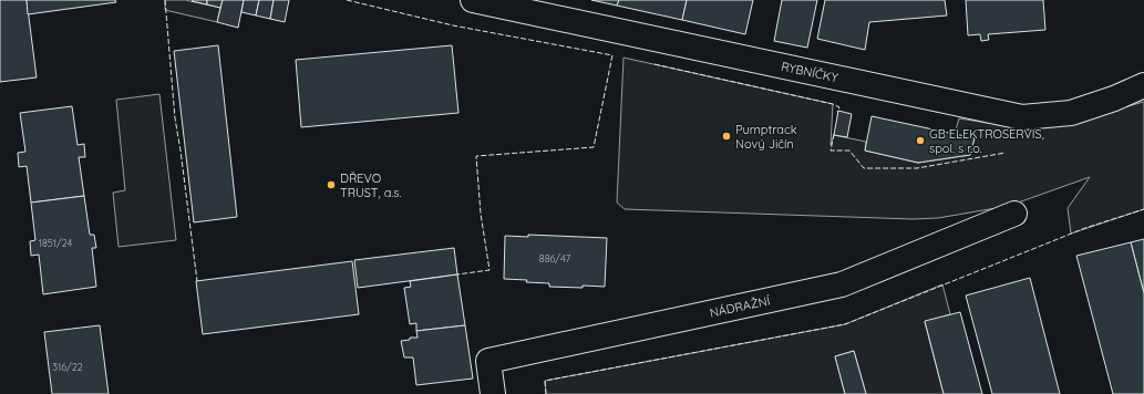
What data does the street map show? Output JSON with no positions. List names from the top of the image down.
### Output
{
  "streets": {
    "street": ["RYBNÍČKY", "NÁDRAŽNÍ"]
  },
  "places": ["Pumptrack Nový Jičín", "GB ELEKTROSERVIS, spol. s r.o.", "DŘEVO TRUST, a.s."],
  "house_numbers": ["1851/24", "886/47", "316/22"]
}
